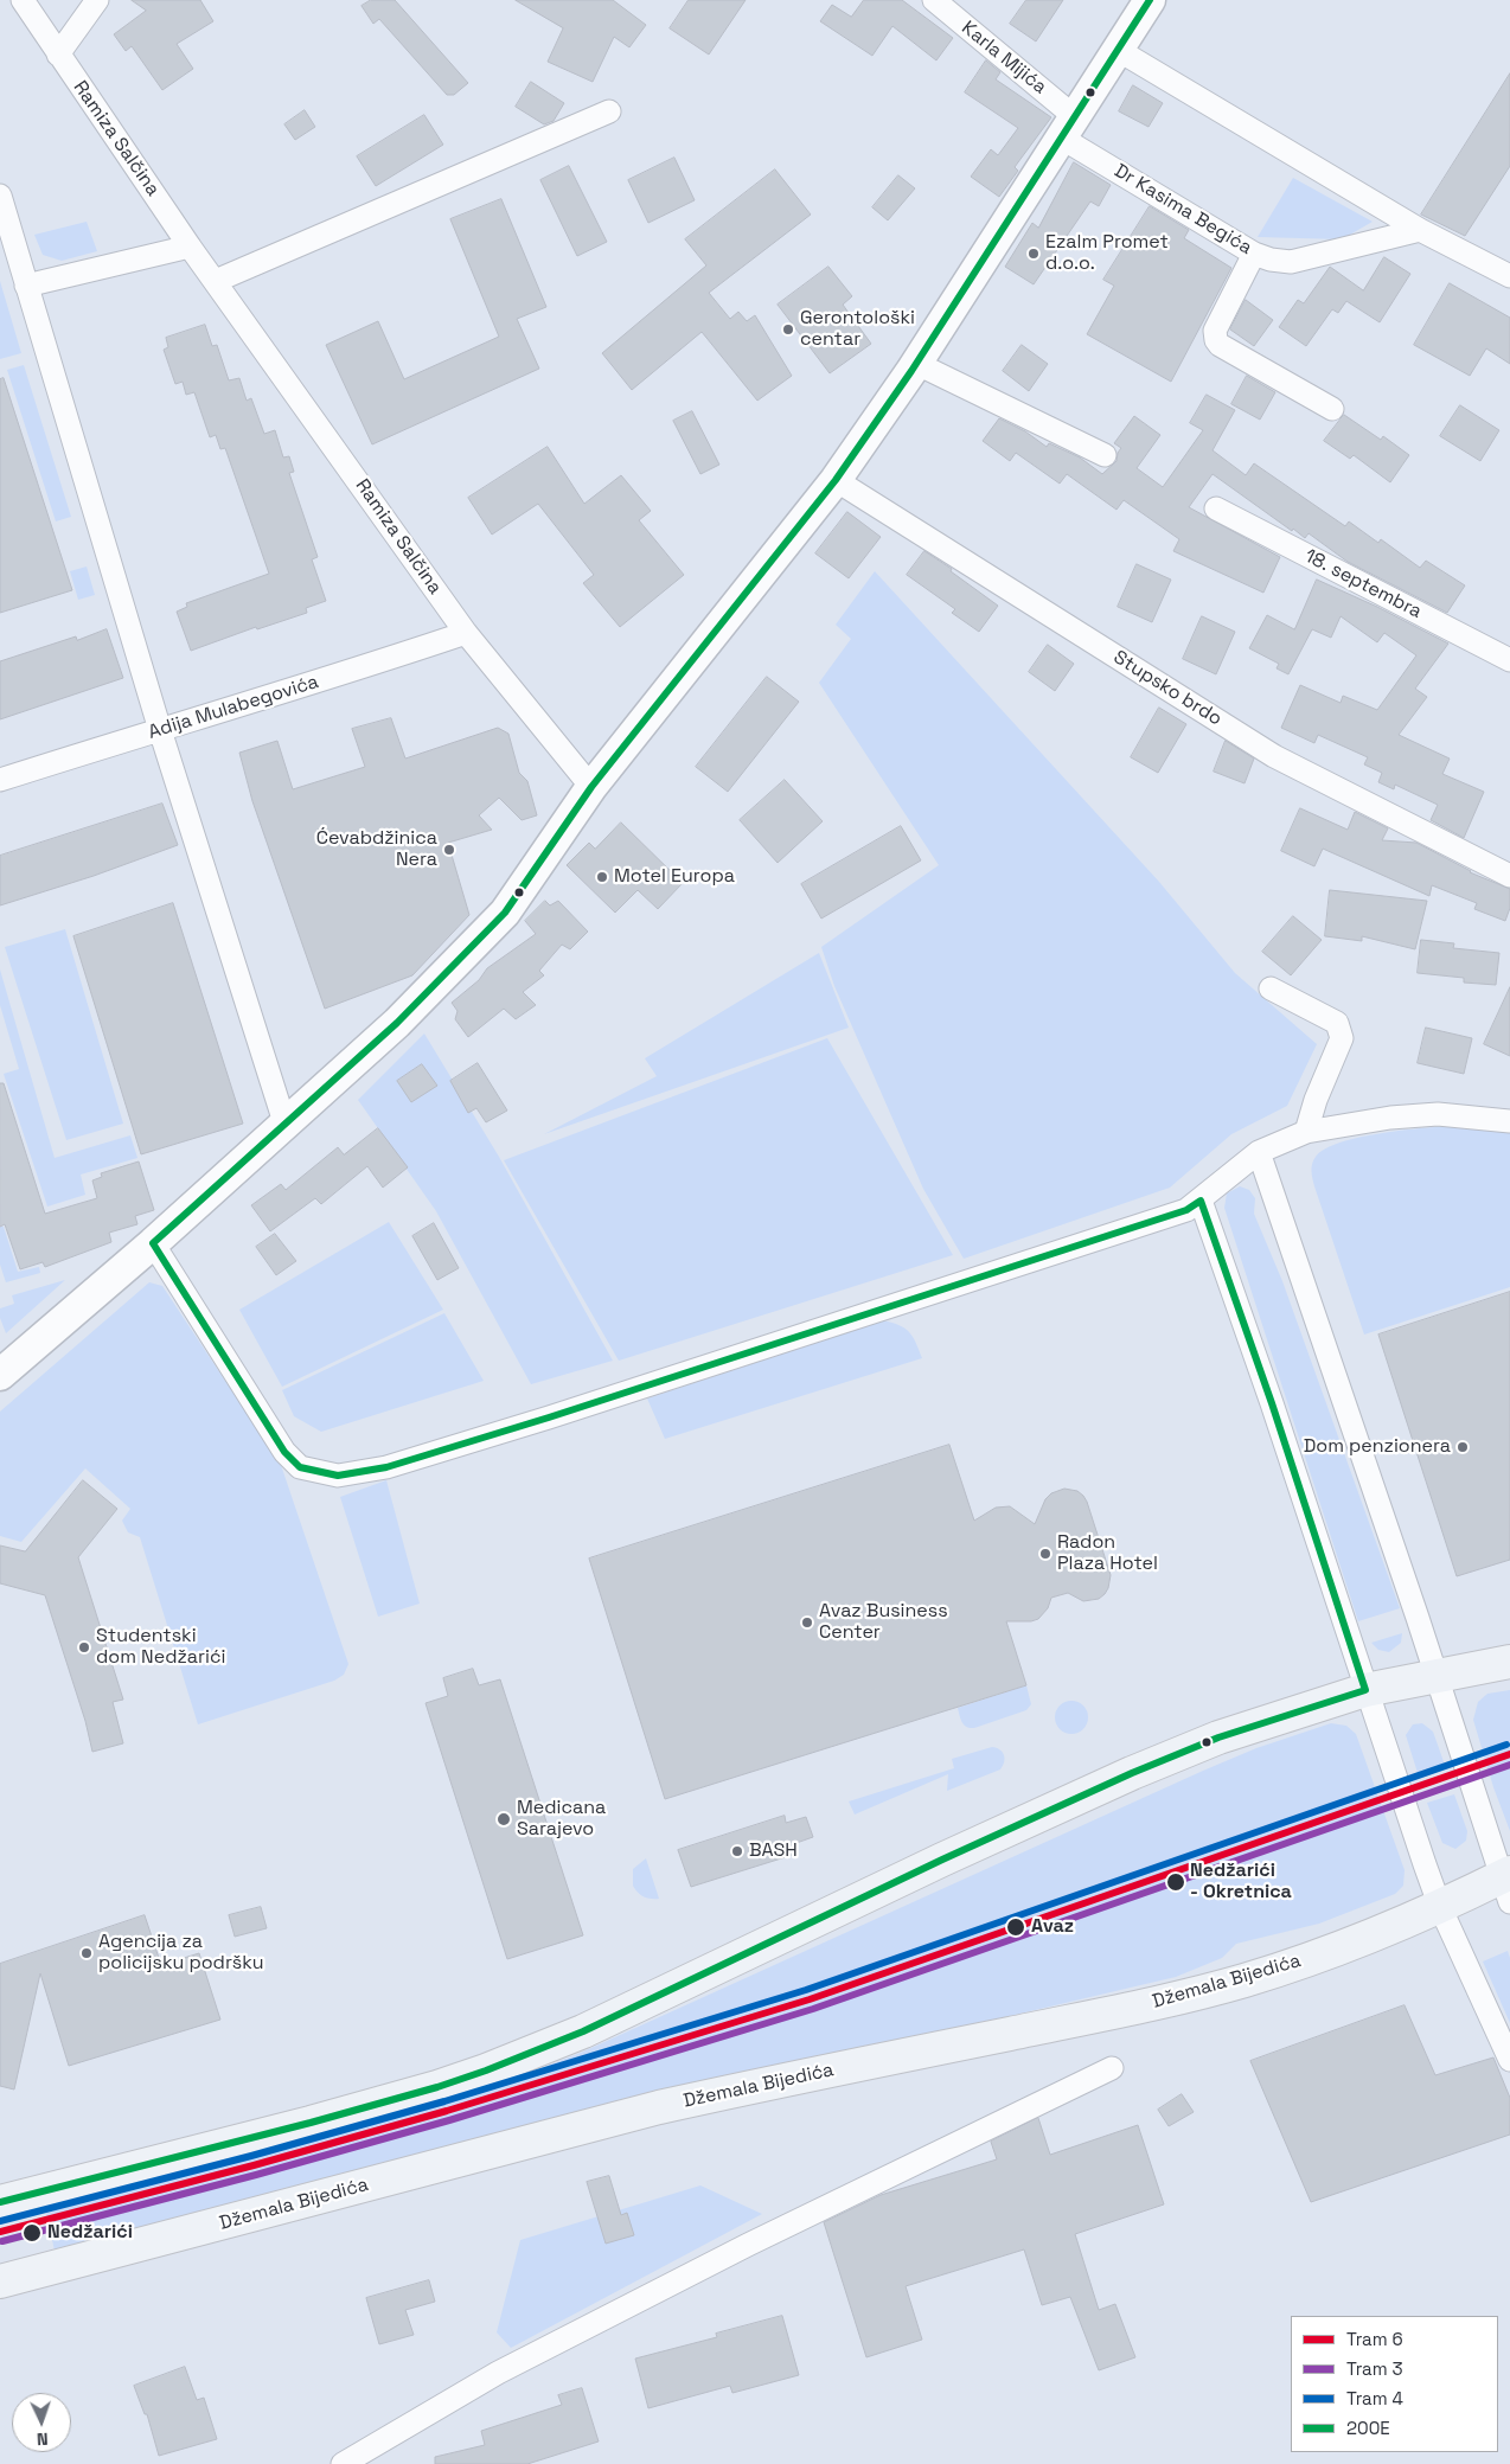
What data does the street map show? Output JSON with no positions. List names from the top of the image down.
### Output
{
  "streets": {
    "main road": ["Džemala Bijedića"],
    "street": [
      "Karla Mijića",
      "Ramiza Salčina",
      "Dr Kasima Begića",
      "18. septembra",
      "Stupsko brdo",
      "Adija Mulabegovića"
    ]
  },
  "crossings": [
    ["Karla Mijića", "Dr Kasima Begića"],
    ["Ramiza Salčina", "Adija Mulabegovića"]
  ],
  "places": [
    "Ezalm Promet d.o.o.",
    "Gerontološki centar",
    "Ćevabdžinica Nera",
    "Motel Europa",
    "Dom penzionera",
    "Radon Plaza Hotel",
    "Avaz Business Center",
    "Studentski dom Nedžarići",
    "Medicana Sarajevo",
    "BASH",
    "Nedžarići - Okretnica",
    "Avaz",
    "Agencija za policijsku podršku",
    "Nedžarići"
  ],
  "lines": [
    "transit line 200E",
    "tram line 4",
    "tram line 6",
    "tram line 3"
  ],
  "legend": [
    "Tram 6",
    "Tram 3",
    "Tram 4",
    "200E"
  ],
  "north": "bottom"
}
